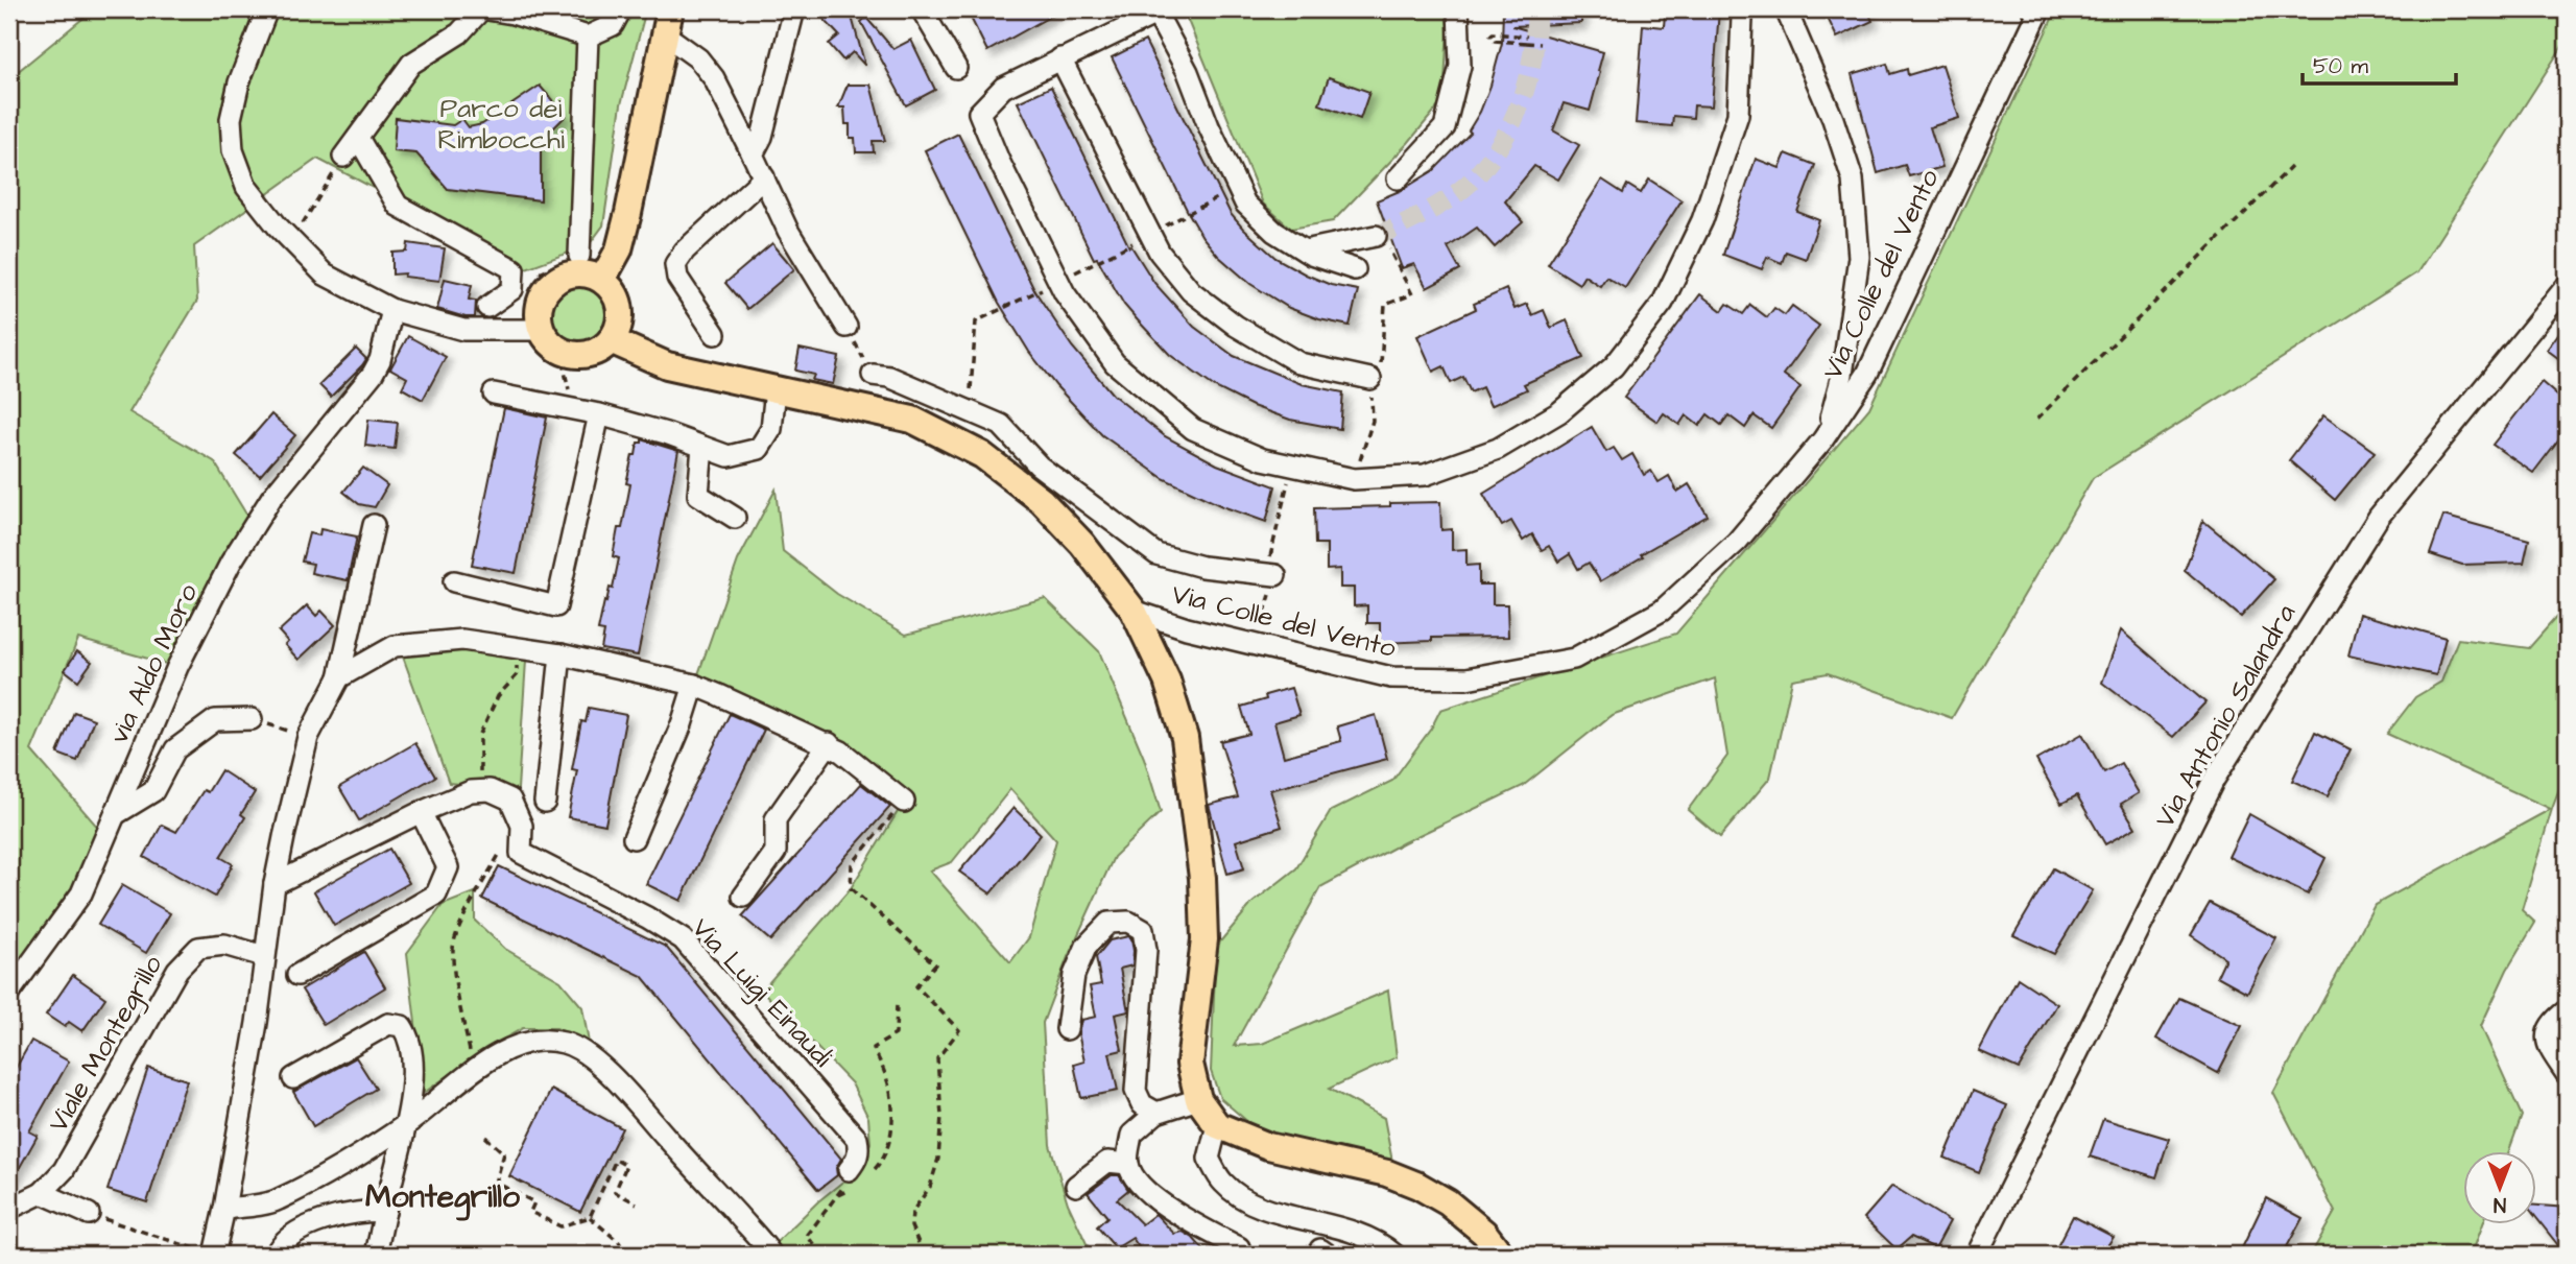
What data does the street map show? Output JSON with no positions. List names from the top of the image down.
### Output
{
  "streets": {
    "street": [
      "Via Colle del Vento",
      "via Aldo Moro",
      "Via Antonio Salandra",
      "Via Luigi Einaudi",
      "Viale Montegrillo"
    ]
  },
  "districts": ["Montegrillo"],
  "parks": ["Parco dei Rimbocchi"],
  "scale_bar": "50 m",
  "north": "bottom"
}
